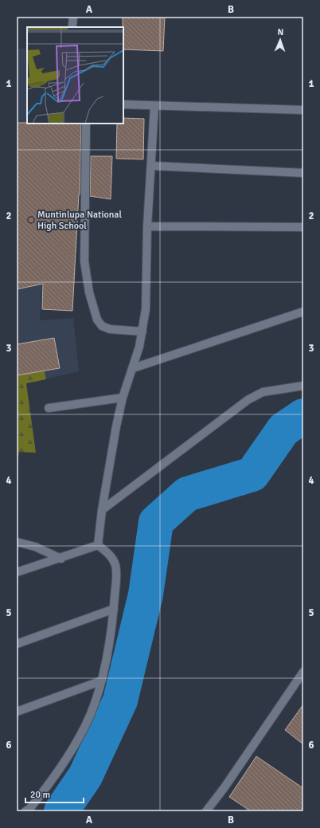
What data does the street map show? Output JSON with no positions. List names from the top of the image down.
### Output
{
  "places": ["Muntinlupa National High School"],
  "scale_bar": "20 m",
  "north": "top",
  "grid": {
    "columns": ["A", "B"],
    "rows": [
      "1",
      "2",
      "3",
      "4",
      "5",
      "6"
    ]
  }
}
